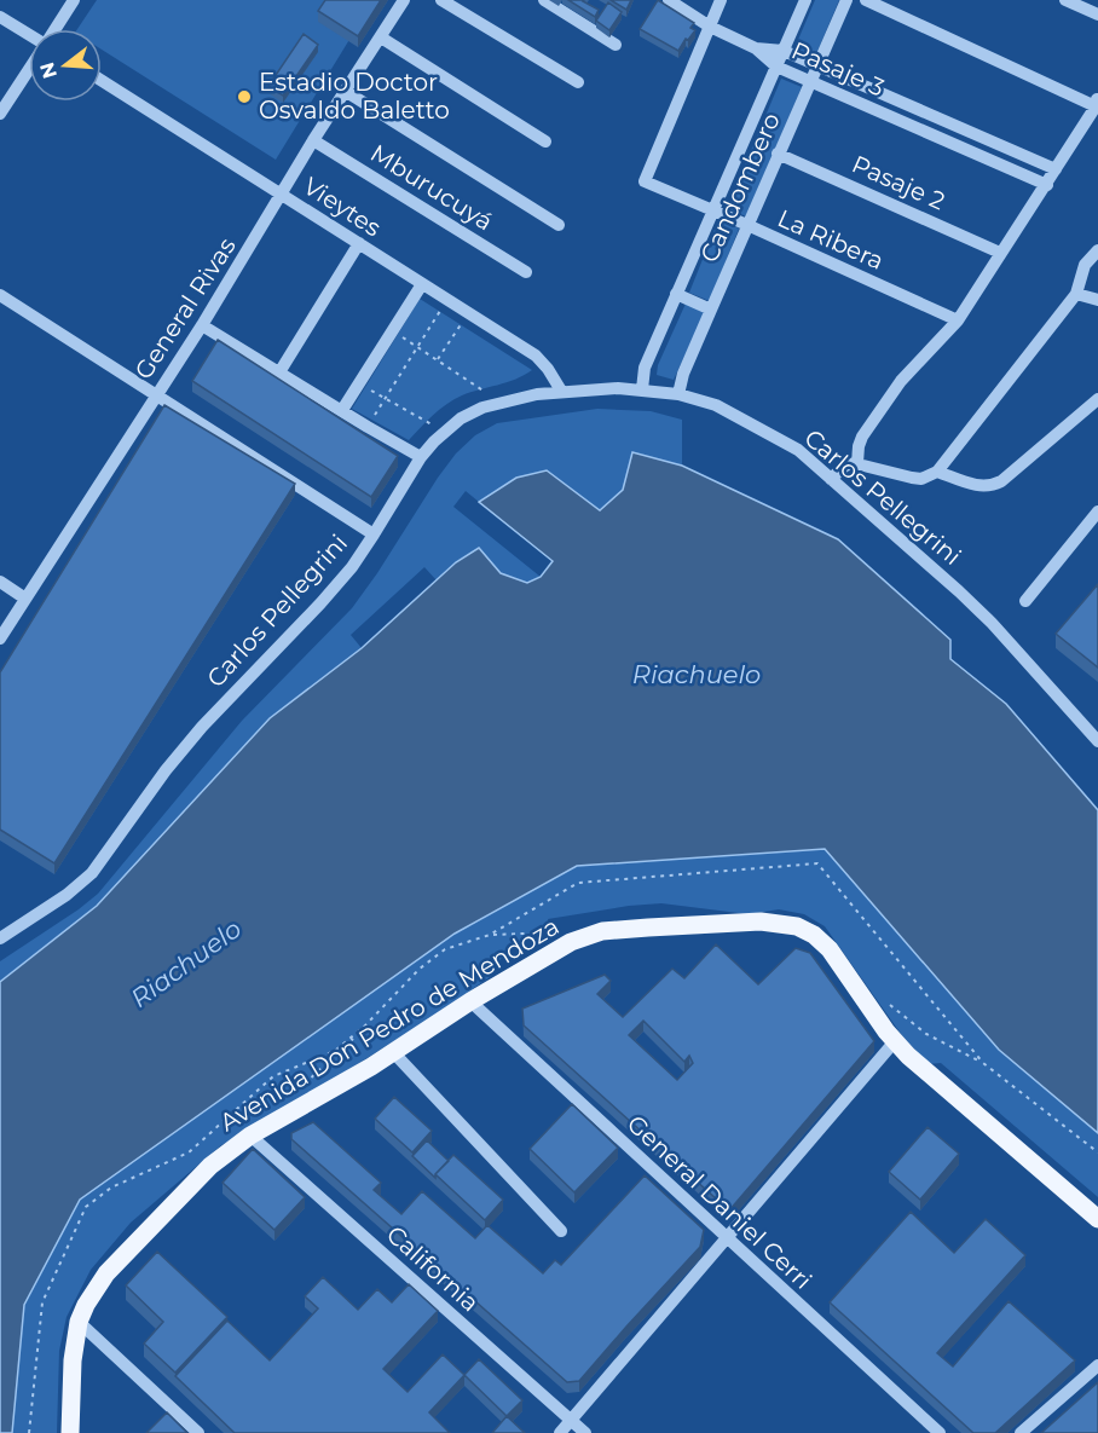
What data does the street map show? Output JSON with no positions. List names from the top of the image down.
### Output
{
  "streets": {
    "main road": ["Avenida Don Pedro de Mendoza"],
    "street": [
      "Pasaje 3",
      "Pasaje 2",
      "Mburucuyá",
      "Candombero",
      "Vieytes",
      "La Ribera",
      "General Rivas",
      "Carlos Pellegrini",
      "General Daniel Cerri",
      "California"
    ]
  },
  "crossings": [
    ["Pasaje 3", "Candombero"],
    ["Pasaje 2", "Candombero"],
    ["Mburucuyá", "General Rivas"],
    ["Candombero", "La Ribera"],
    ["Candombero", "Carlos Pellegrini"],
    ["Vieytes", "General Rivas"],
    ["Vieytes", "Carlos Pellegrini"],
    ["Avenida Don Pedro de Mendoza", "General Daniel Cerri"],
    ["Avenida Don Pedro de Mendoza", "California"]
  ],
  "water": ["Riachuelo"],
  "places": ["Estadio Doctor Osvaldo Baletto"],
  "north": "left"
}
